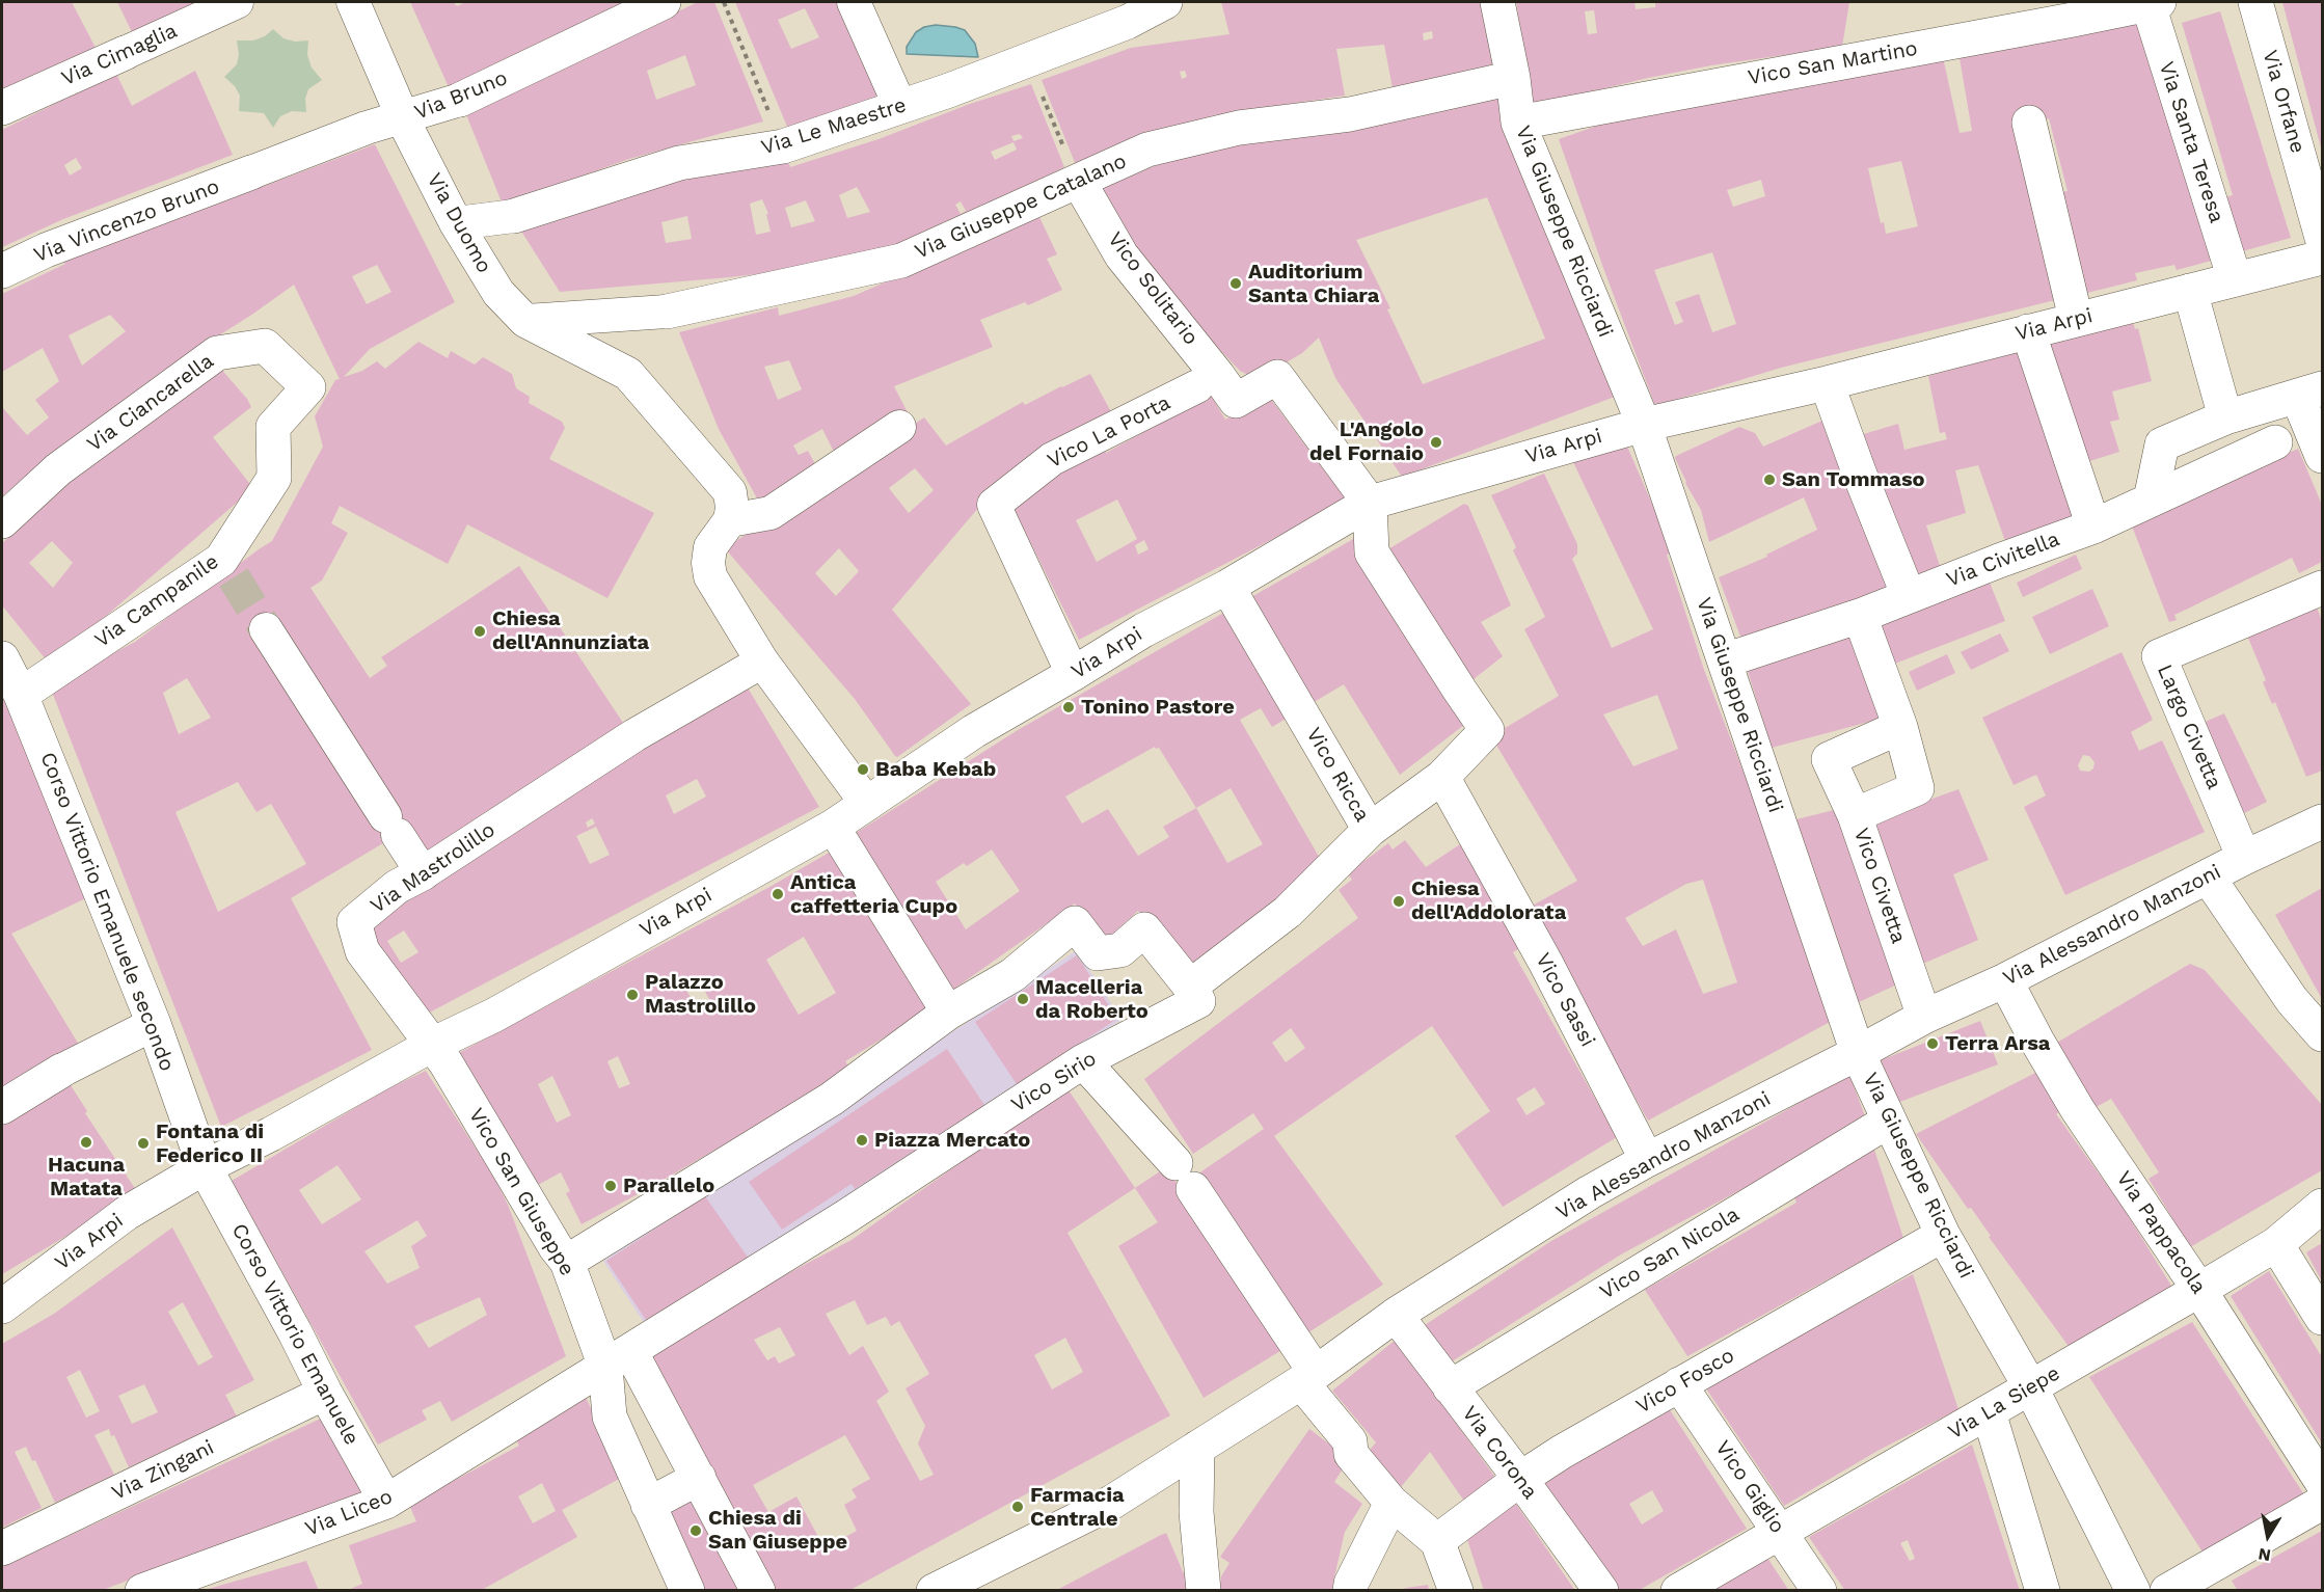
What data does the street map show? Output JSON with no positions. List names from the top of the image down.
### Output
{
  "streets": {
    "street": [
      "Via Cimaglia",
      "Vico San Martino",
      "Via Bruno",
      "Via Orfane",
      "Via Le Maestre",
      "Via Santa Teresa",
      "Via Giuseppe Catalano",
      "Via Vincenzo Bruno",
      "Via Duomo",
      "Via Giuseppe Ricciardi",
      "Vico Solitario",
      "Via Arpi",
      "Via Ciancarella",
      "Vico La Porta",
      "Via Civitella",
      "Via Campanile",
      "Largo Civetta",
      "Vico Ricca",
      "Via Mastrolillo",
      "Vico Civetta",
      "Corso Vittorio Emanuele secondo",
      "Via Alessandro Manzoni",
      "Vico Sassi",
      "Vico Sirio",
      "Vico San Giuseppe",
      "Via Pappacola",
      "Vico San Nicola",
      "Corso Vittorio Emanuele",
      "Vico Fosco",
      "Via La Siepe",
      "Via Corona",
      "Via Zingani",
      "Vico Giglio",
      "Via Liceo"
    ]
  },
  "crossings": [
    ["Vico San Martino", "Via Santa Teresa"],
    ["Vico San Martino", "Via Giuseppe Ricciardi"],
    ["Via Bruno", "Via Vincenzo Bruno"],
    ["Via Bruno", "Via Duomo"],
    ["Via Le Maestre", "Via Duomo"],
    ["Via Santa Teresa", "Via Arpi"],
    ["Via Giuseppe Catalano", "Via Duomo"],
    ["Via Giuseppe Catalano", "Via Giuseppe Ricciardi"],
    ["Via Giuseppe Catalano", "Vico Solitario"],
    ["Via Giuseppe Ricciardi", "Via Arpi"],
    ["Via Giuseppe Ricciardi", "Via Civitella"],
    ["Via Giuseppe Ricciardi", "Via Alessandro Manzoni"],
    ["Via Giuseppe Ricciardi", "Vico San Nicola"],
    ["Via Giuseppe Ricciardi", "Vico Fosco"],
    ["Via Giuseppe Ricciardi", "Via La Siepe"],
    ["Vico Solitario", "Via Arpi"],
    ["Vico Solitario", "Vico Ricca"],
    ["Via Arpi", "Vico La Porta"],
    ["Via Arpi", "Vico Ricca"],
    ["Via Arpi", "Via Mastrolillo"],
    ["Via Arpi", "Corso Vittorio Emanuele secondo"],
    ["Via Arpi", "Vico San Giuseppe"],
    ["Via Arpi", "Corso Vittorio Emanuele"],
    ["Via Ciancarella", "Via Campanile"],
    ["Via Civitella", "Vico Civetta"],
    ["Via Campanile", "Corso Vittorio Emanuele secondo"],
    ["Largo Civetta", "Via Alessandro Manzoni"],
    ["Vico Ricca", "Vico Sassi"],
    ["Via Mastrolillo", "Vico San Giuseppe"],
    ["Vico Civetta", "Via Alessandro Manzoni"],
    ["Corso Vittorio Emanuele secondo", "Corso Vittorio Emanuele"],
    ["Via Alessandro Manzoni", "Vico Sassi"],
    ["Via Alessandro Manzoni", "Via Pappacola"],
    ["Via Alessandro Manzoni", "Via Corona"],
    ["Vico Sirio", "Vico San Giuseppe"],
    ["Vico Sirio", "Via Liceo"],
    ["Vico San Giuseppe", "Via Liceo"],
    ["Via Pappacola", "Via La Siepe"],
    ["Vico San Nicola", "Via Corona"],
    ["Corso Vittorio Emanuele", "Via Zingani"],
    ["Corso Vittorio Emanuele", "Via Liceo"],
    ["Vico Fosco", "Via Corona"],
    ["Vico Fosco", "Vico Giglio"],
    ["Via La Siepe", "Vico Giglio"]
  ],
  "places": [
    "Auditorium Santa Chiara",
    "L'Angolo del Fornaio",
    "San Tommaso",
    "Chiesa dell'Annunziata",
    "Tonino Pastore",
    "Baba Kebab",
    "Antica caffetteria Cupo",
    "Chiesa dell'Addolorata",
    "Palazzo Mastrolillo",
    "Macelleria da Roberto",
    "Terra Arsa",
    "Piazza Mercato",
    "Hacuna Matata",
    "Fontana di Federico II",
    "Parallelo",
    "Farmacia Centrale",
    "Chiesa di San Giuseppe"
  ],
  "north": "bottom"
}
